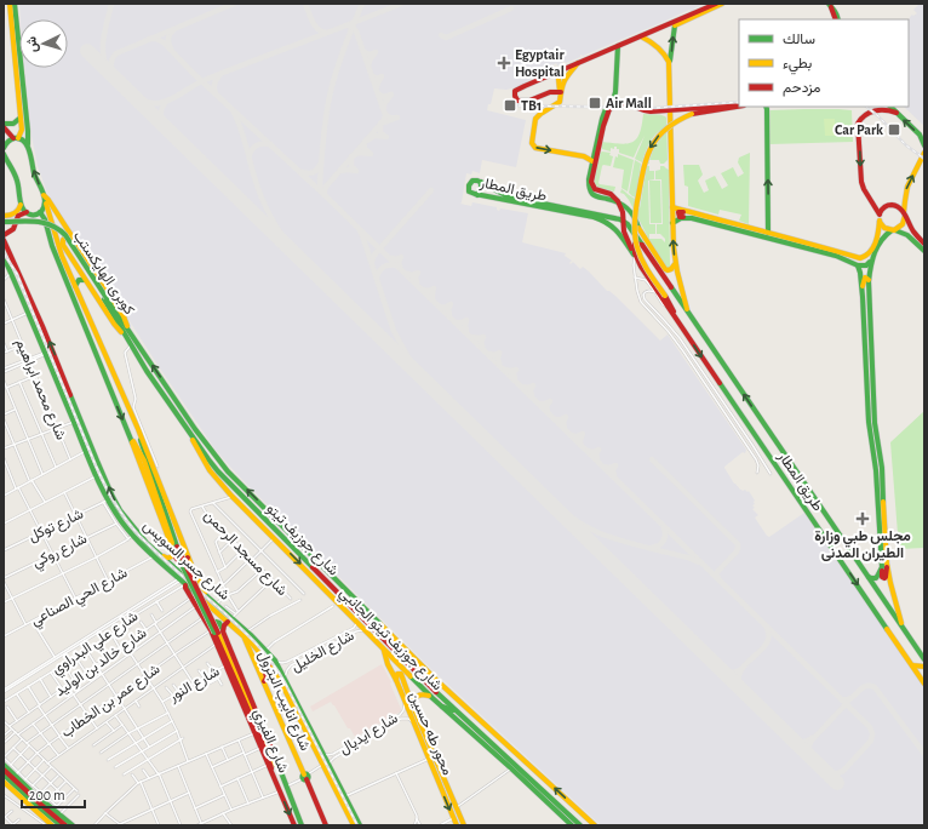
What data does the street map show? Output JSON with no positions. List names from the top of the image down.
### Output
{
  "streets": {
    "main road": [
      "طريق المطار",
      "كوبرى الهايكستب",
      "شارع جوزيف تيتو",
      "شارع جسر السويس",
      "شارع جوزيف تيتو الجانبي",
      "شارع انابيب البترول",
      "محور طه حسين",
      "شارع الفيزي"
    ],
    "street": [
      "شارع محمد ابراهيم",
      "شارع توكل",
      "شارع روكي",
      "شارع مسجد الرحمن",
      "شارع الحي الصناعي",
      "شارع علي البدراوي",
      "شارع الخليل",
      "شارع خالد بن الوليد",
      "شارع النور",
      "شارع عمر بن الخطاب",
      "شارع ايديال"
    ]
  },
  "crossings": [
    ["كوبرى الهايكستب", "شارع جوزيف تيتو"],
    ["شارع محمد ابراهيم", "شارع جسر السويس"],
    ["شارع توكل", "شارع جسر السويس"],
    ["شارع جوزيف تيتو", "شارع جوزيف تيتو الجانبي"],
    ["شارع جسر السويس", "شارع الحي الصناعي"],
    ["شارع جسر السويس", "شارع جوزيف تيتو الجانبي"],
    ["شارع جسر السويس", "شارع علي البدراوي"],
    ["شارع جسر السويس", "شارع الخليل"],
    ["شارع جسر السويس", "شارع انابيب البترول"],
    ["شارع جسر السويس", "شارع ايديال"],
    ["شارع جسر السويس", "محور طه حسين"],
    ["شارع جوزيف تيتو الجانبي", "شارع الخليل"],
    ["شارع جوزيف تيتو الجانبي", "شارع ايديال"],
    ["شارع جوزيف تيتو الجانبي", "محور طه حسين"],
    ["شارع الخليل", "شارع ايديال"],
    ["شارع الخليل", "محور طه حسين"],
    ["شارع النور", "شارع الفيزي"],
    ["شارع عمر بن الخطاب", "شارع الفيزي"],
    ["شارع ايديال", "محور طه حسين"]
  ],
  "places": {
    "health": ["Egyptair Hospital", "مجلس طبي وزارة الطيران المدنى"],
    "transit": ["Air Mall", "TB1", "Car Park"]
  },
  "legend": ["سالك", "بطيء", "مزدحم"],
  "scale_bar": "200 m",
  "north": "left"
}
